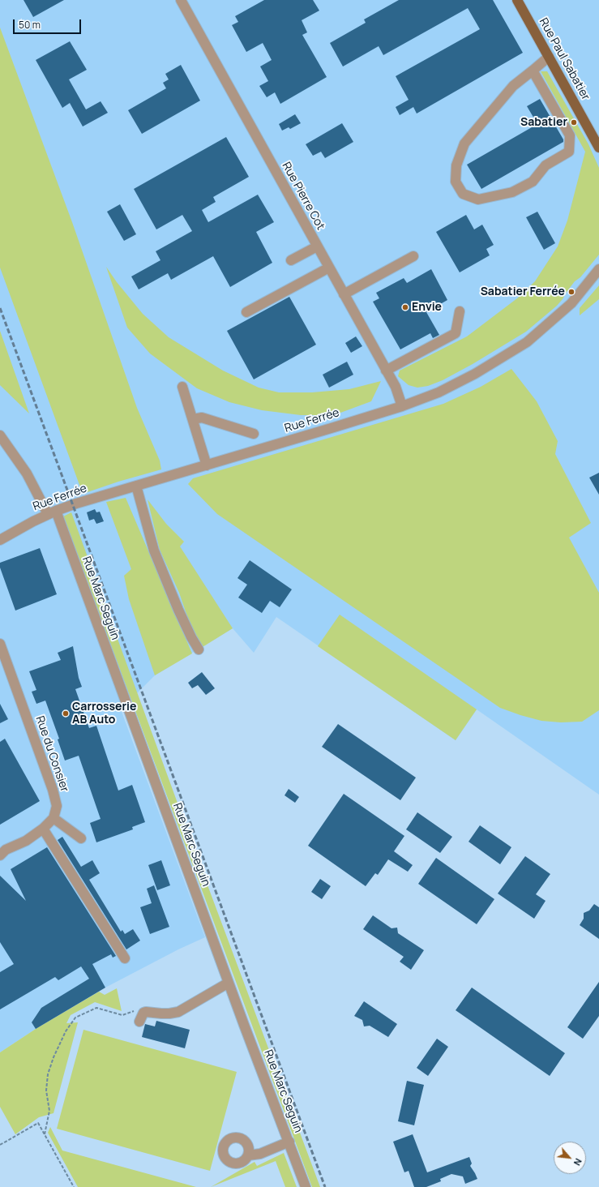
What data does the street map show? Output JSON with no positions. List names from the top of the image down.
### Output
{
  "streets": {
    "main road": ["Rue Paul Sabatier"],
    "street": [
      "Rue Pierre Cot",
      "Rue Ferrée",
      "Rue Marc Seguin",
      "Rue du Consier"
    ]
  },
  "crossings": [
    ["Rue Pierre Cot", "Rue Ferrée"],
    ["Rue Ferrée", "Rue Marc Seguin"]
  ],
  "places": [
    "Sabatier",
    "Sabatier Ferrée",
    "Envie",
    "Carrosserie AB Auto"
  ],
  "scale_bar": "50 m",
  "north": "bottom right"
}
